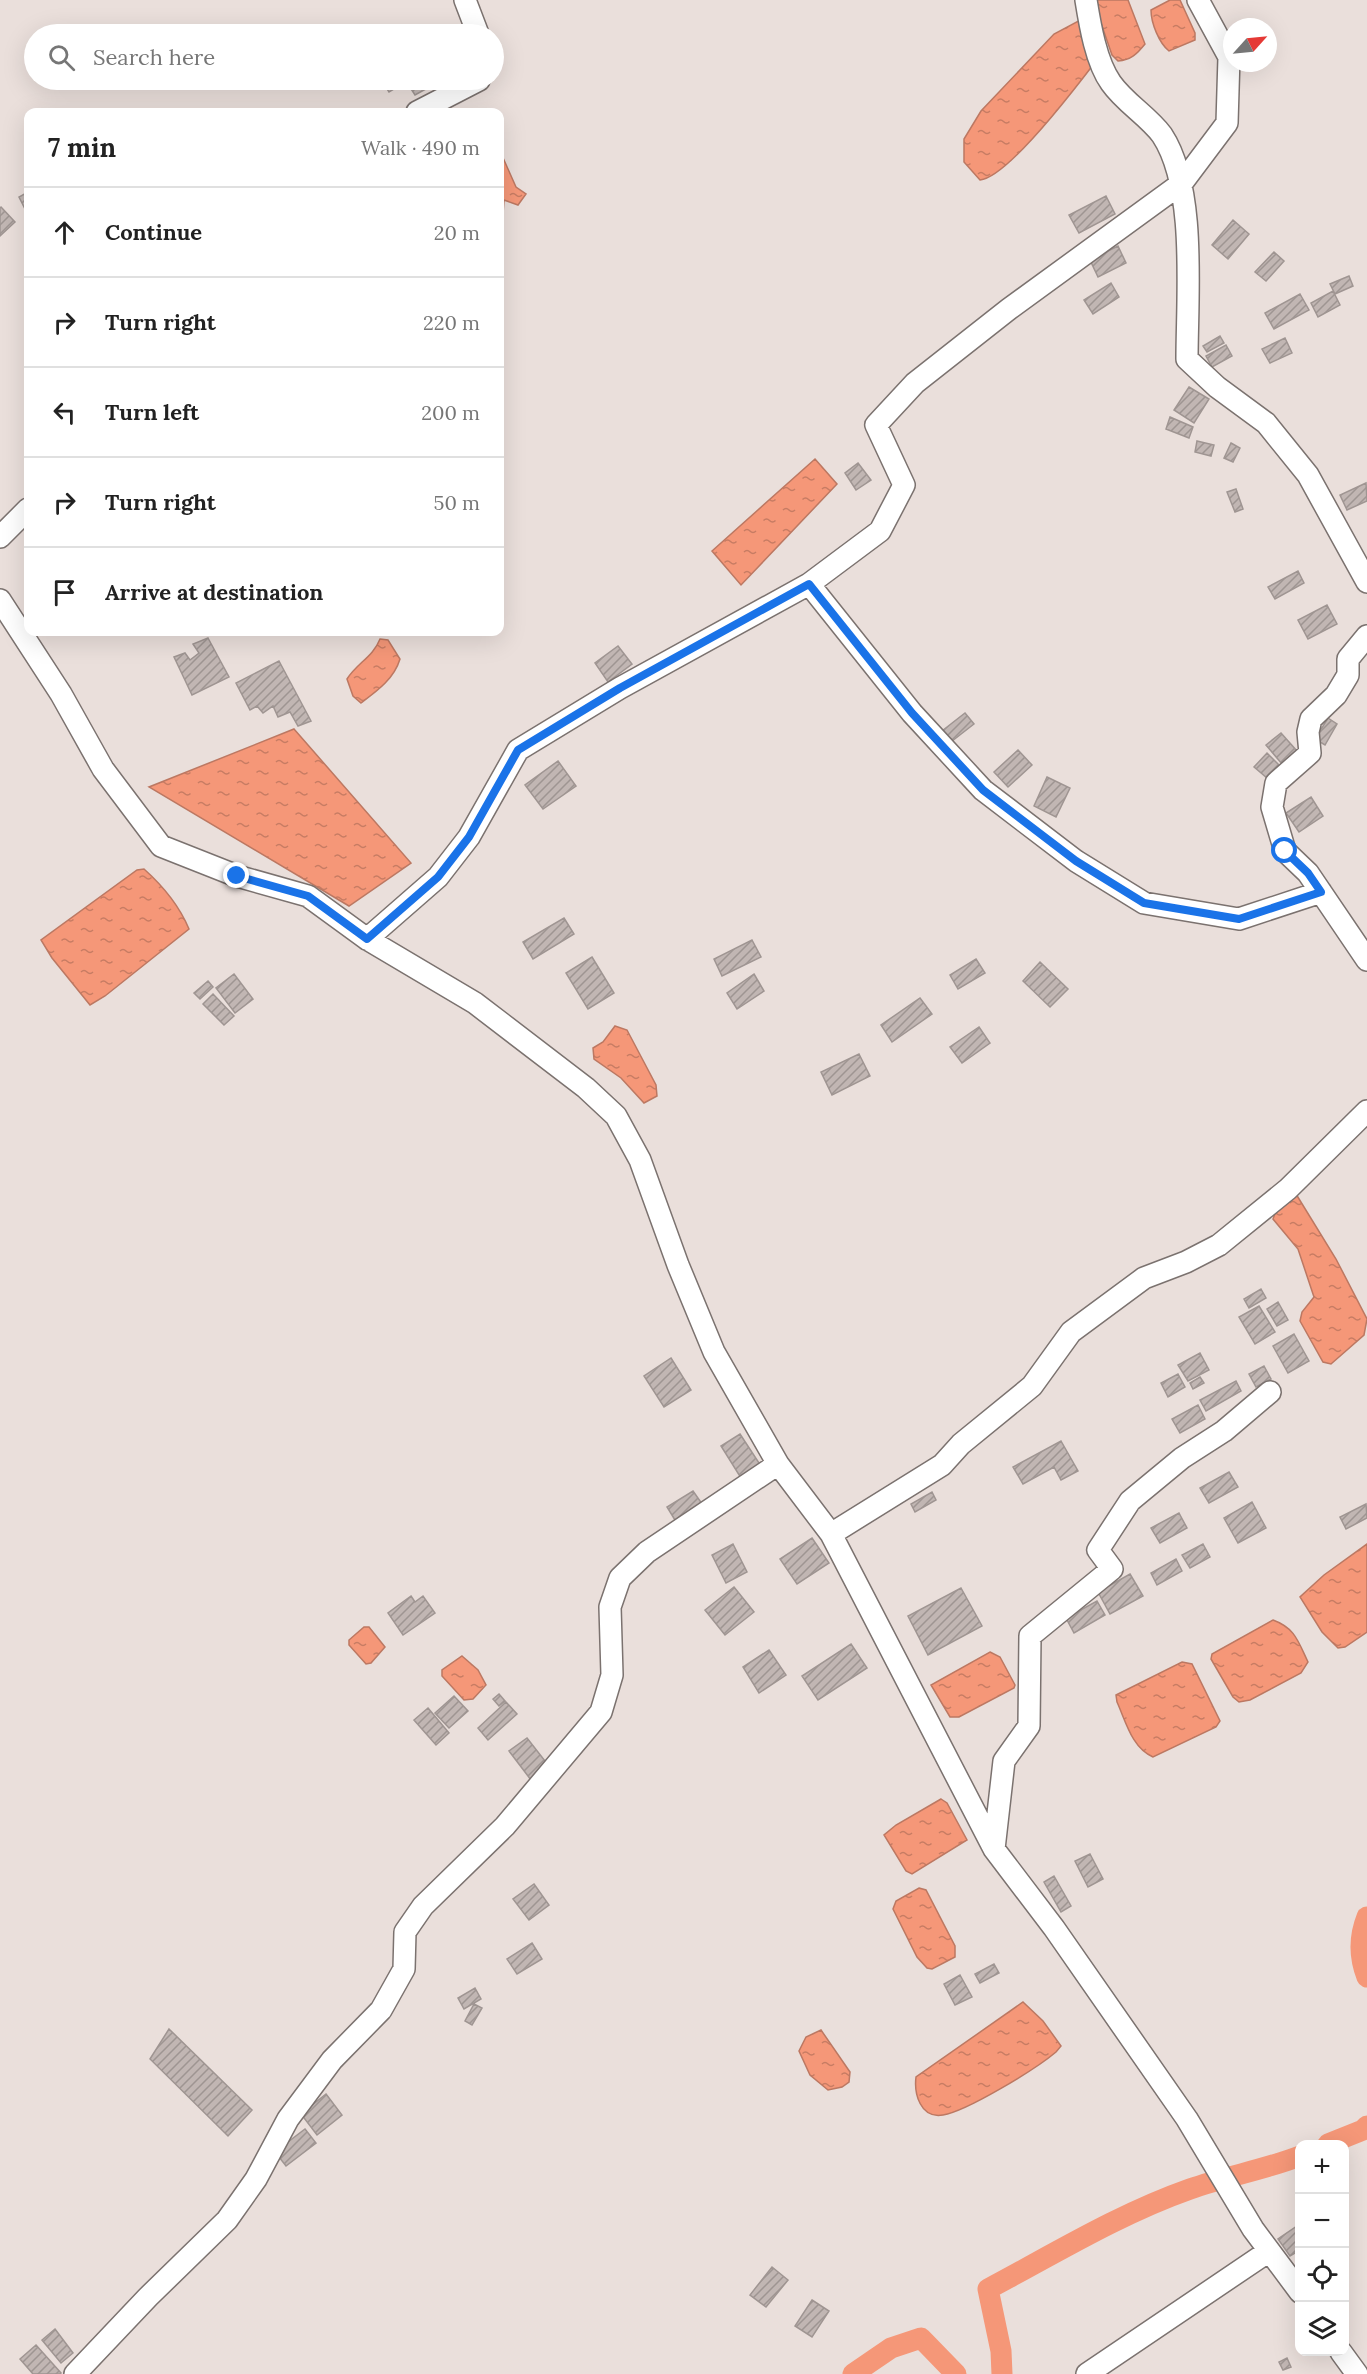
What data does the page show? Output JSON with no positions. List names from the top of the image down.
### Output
{
  "north": "top right",
  "page": {
    "search": "Search here",
    "heading": ["7 min", "Walk · 490 m"],
    "list": [
      ["Continue", "20 m"],
      ["Turn right", "220 m"],
      ["Turn left", "200 m"],
      ["Turn right", "50 m"],
      "Arrive at destination"
    ],
    "map_buttons": ["+", "−"]
  }
}
